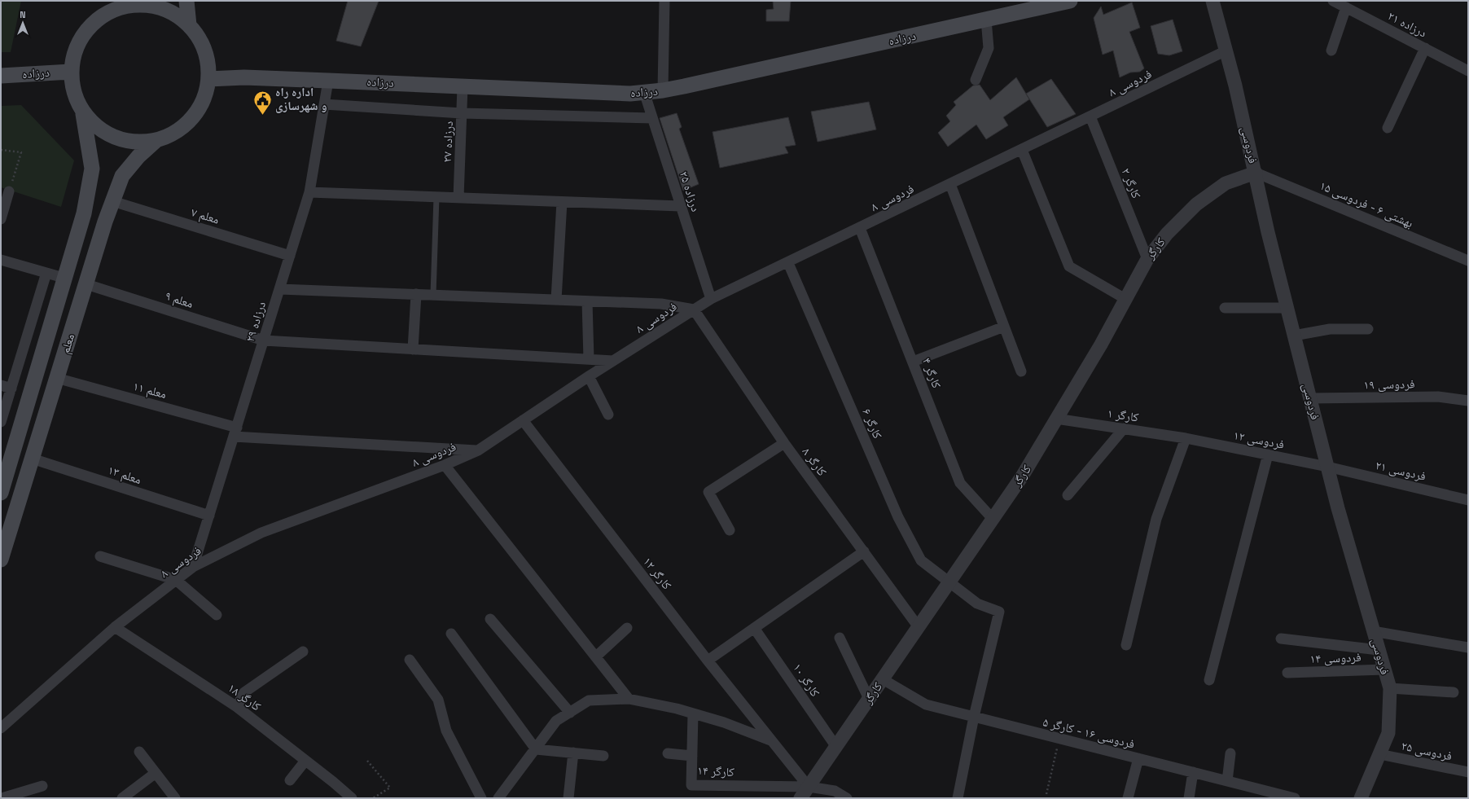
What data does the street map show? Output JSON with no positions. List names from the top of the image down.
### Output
{
  "streets": {
    "main road": ["درزاده", "معلم"],
    "street": [
      "درزاده ۲۱",
      "فردوسی ۸",
      "درزاده ۲۷",
      "فردوسی",
      "کارگر ۲",
      "درزاده ۲۵",
      "بهشتی ۶ - فردوسی ۱۵",
      "معلم ۷",
      "کارگر",
      "معلم ۹",
      "درزاده ۲۹",
      "کارگر ۴",
      "فردوسی ۱۹",
      "معلم ۱۱",
      "کارگر ۱",
      "کارگر ۶",
      "فردوسی ۱۲",
      "کارگر ۸",
      "فردوسی ۲۱",
      "معلم ۱۳",
      "کارگر ۱۲",
      "فردوسی ۱۴",
      "کارگر ۱۰",
      "کارگر ۱۸",
      "فردوسی ۱۶ - کارگر ۵",
      "فردوسی ۲۵",
      "کارگر ۱۴"
    ]
  },
  "crossings": [
    ["درزاده", "درزاده ۲۷"],
    ["درزاده", "درزاده ۲۵"],
    ["درزاده", "درزاده ۲۹"],
    ["فردوسی ۸", "فردوسی"],
    ["فردوسی ۸", "کارگر ۲"],
    ["فردوسی ۸", "درزاده ۲۵"],
    ["فردوسی ۸", "معلم ۹"],
    ["فردوسی ۸", "درزاده ۲۹"],
    ["فردوسی ۸", "کارگر ۴"],
    ["فردوسی ۸", "معلم ۱۱"],
    ["فردوسی ۸", "کارگر ۶"],
    ["فردوسی ۸", "کارگر ۸"],
    ["فردوسی ۸", "کارگر ۱۲"],
    ["فردوسی ۸", "کارگر ۱۸"],
    ["فردوسی", "بهشتی ۶ - فردوسی ۱۵"],
    ["فردوسی", "کارگر"],
    ["فردوسی", "فردوسی ۱۹"],
    ["فردوسی", "فردوسی ۱۲"],
    ["فردوسی", "فردوسی ۲۱"],
    ["فردوسی", "فردوسی ۱۴"],
    ["فردوسی", "فردوسی ۲۵"],
    ["کارگر ۲", "کارگر"],
    ["بهشتی ۶ - فردوسی ۱۵", "کارگر"],
    ["معلم ۷", "درزاده ۲۹"],
    ["معلم ۷", "معلم"],
    ["کارگر", "کارگر ۴"],
    ["کارگر", "کارگر ۱"],
    ["کارگر", "کارگر ۶"],
    ["کارگر", "کارگر ۸"],
    ["کارگر", "کارگر ۱۲"],
    ["کارگر", "کارگر ۱۰"],
    ["کارگر", "فردوسی ۱۶ - کارگر ۵"],
    ["کارگر", "کارگر ۱۴"],
    ["معلم ۹", "درزاده ۲۹"],
    ["معلم ۹", "معلم"],
    ["درزاده ۲۹", "معلم ۱۱"],
    ["درزاده ۲۹", "معلم ۱۳"],
    ["معلم", "معلم ۱۱"],
    ["معلم", "معلم ۱۳"],
    ["کارگر ۱", "فردوسی ۱۲"],
    ["کارگر ۶", "فردوسی ۱۶ - کارگر ۵"],
    ["فردوسی ۱۲", "فردوسی ۲۱"],
    ["کارگر ۱۲", "کارگر ۱۴"]
  ],
  "places": {
    "public building": ["اداره راه و شهرسازی"]
  },
  "north": "top"
}
